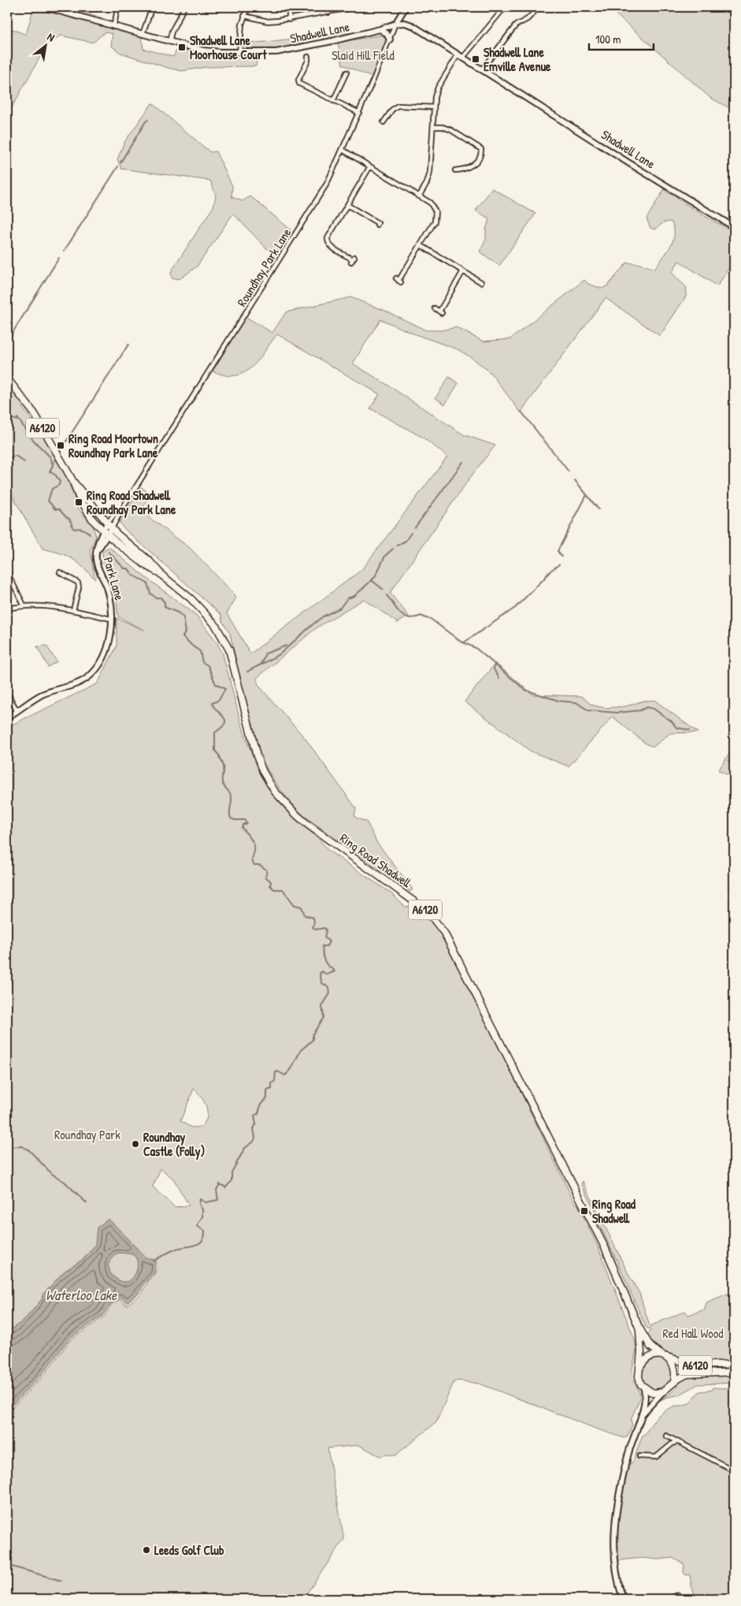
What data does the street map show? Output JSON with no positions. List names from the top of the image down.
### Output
{
  "streets": {
    "highway": ["A6120", "Ring Road Shadwell"],
    "street": ["Shadwell Lane", "Roundhay Park Lane", "Park Lane"]
  },
  "crossings": [
    ["Shadwell Lane", "Roundhay Park Lane"],
    ["Roundhay Park Lane", "A6120"],
    ["Roundhay Park Lane", "Park Lane"],
    ["Roundhay Park Lane", "Ring Road Shadwell"],
    ["A6120", "Park Lane"],
    ["A6120", "Ring Road Shadwell"],
    ["Park Lane", "Ring Road Shadwell"]
  ],
  "water": ["Waterloo Lake"],
  "parks": ["Slaid Hill Field", "Roundhay Park", "Red Hall Wood"],
  "places": {
    "transit": [
      "Shadwell Lane Moorhouse Court",
      "Shadwell Lane Emville Avenue",
      "Ring Road Moortown Roundhay Park Lane",
      "Ring Road Shadwell Roundhay Park Lane",
      "Ring Road Shadwell"
    ],
    "other": ["Roundhay Castle (Folly)", "Leeds Golf Club"]
  },
  "scale_bar": "100 m",
  "north": "top right"
}
